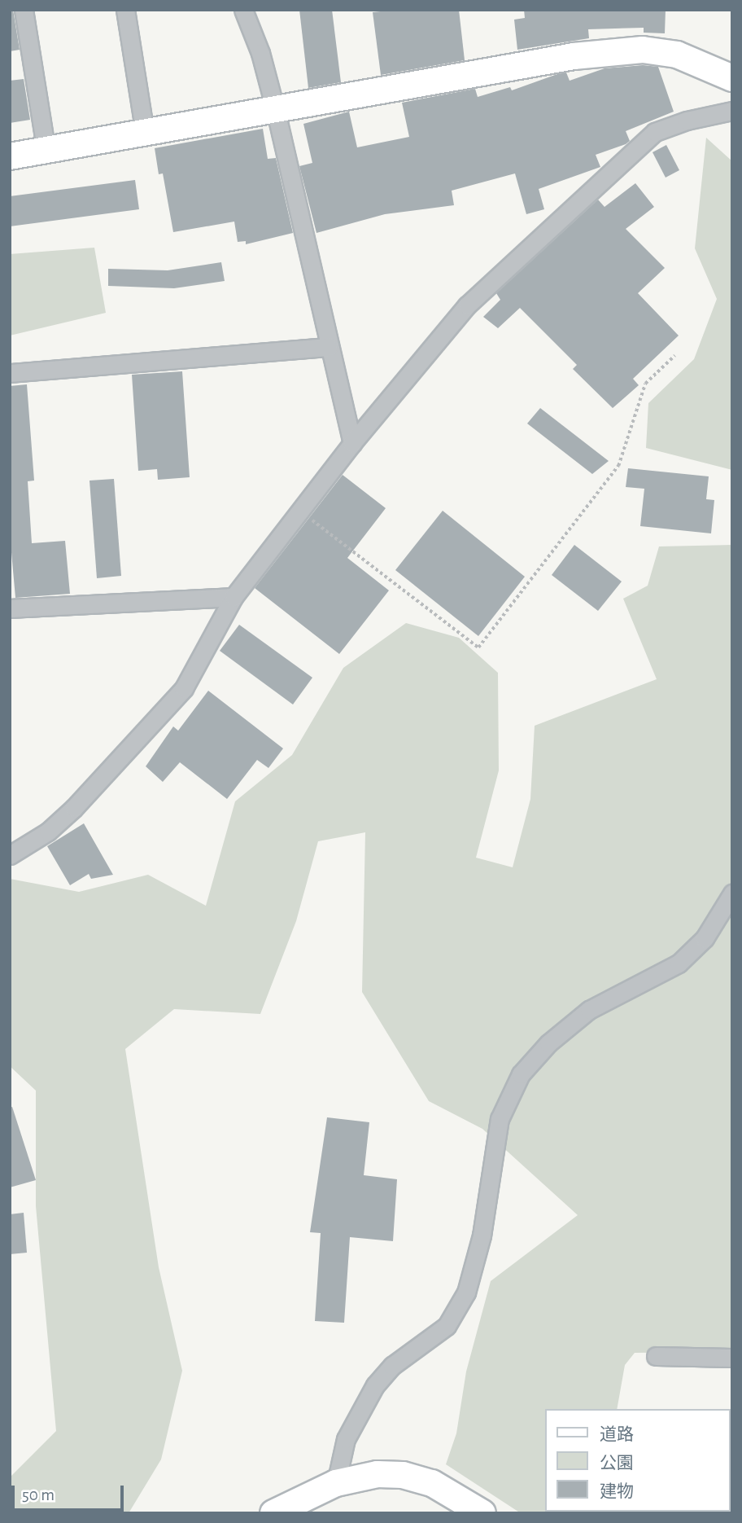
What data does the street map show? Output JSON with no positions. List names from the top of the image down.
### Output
{
  "legend": ["道路", "公園", "建物"],
  "scale_bar": "50 m"
}
